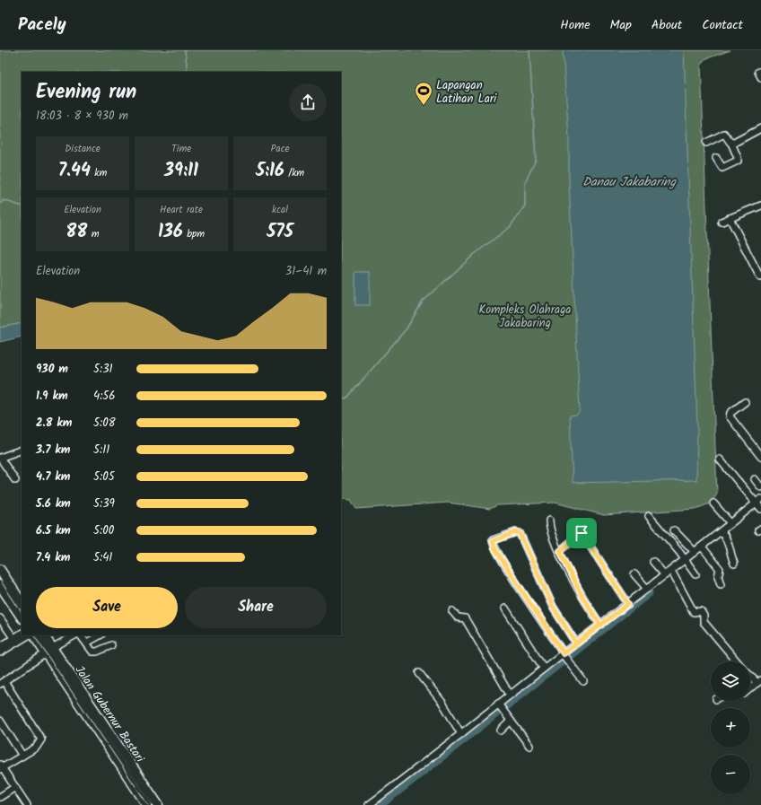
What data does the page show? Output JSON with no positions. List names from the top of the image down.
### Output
{
  "streets": {
    "highway": ["Jalan Gubernur Bastari"]
  },
  "water": ["Danau Jakabaring"],
  "parks": ["Kompleks Olahraga Jakabaring"],
  "places": {
    "sports": ["Lapangan Latihan Lari"]
  },
  "page": {
    "header": "Pacely",
    "nav": [
      "Home",
      "Map",
      "About",
      "Contact"
    ],
    "heading": ["Evening run", "18:03 · 8 × 930 m"],
    "stats": [
      ["Distance", "7.44 km"],
      ["Time", "39:11"],
      ["Pace", "5:16 /km"],
      ["Elevation", "88 m"],
      ["Heart rate", "136 bpm"],
      ["kcal", "575"]
    ],
    "chart": ["Elevation", "31–41 m"],
    "list": [
      {
        "name": "930 m",
        "note": "5:31"
      },
      {
        "name": "1.9 km",
        "note": "4:56"
      },
      {
        "name": "2.8 km",
        "note": "5:08"
      },
      {
        "name": "3.7 km",
        "note": "5:11"
      },
      {
        "name": "4.7 km",
        "note": "5:05"
      },
      {
        "name": "5.6 km",
        "note": "5:39"
      },
      {
        "name": "6.5 km",
        "note": "5:00"
      },
      {
        "name": "7.4 km",
        "note": "5:41"
      }
    ],
    "buttons": ["Save", "Share"],
    "map_buttons": ["+", "−"]
  }
}
